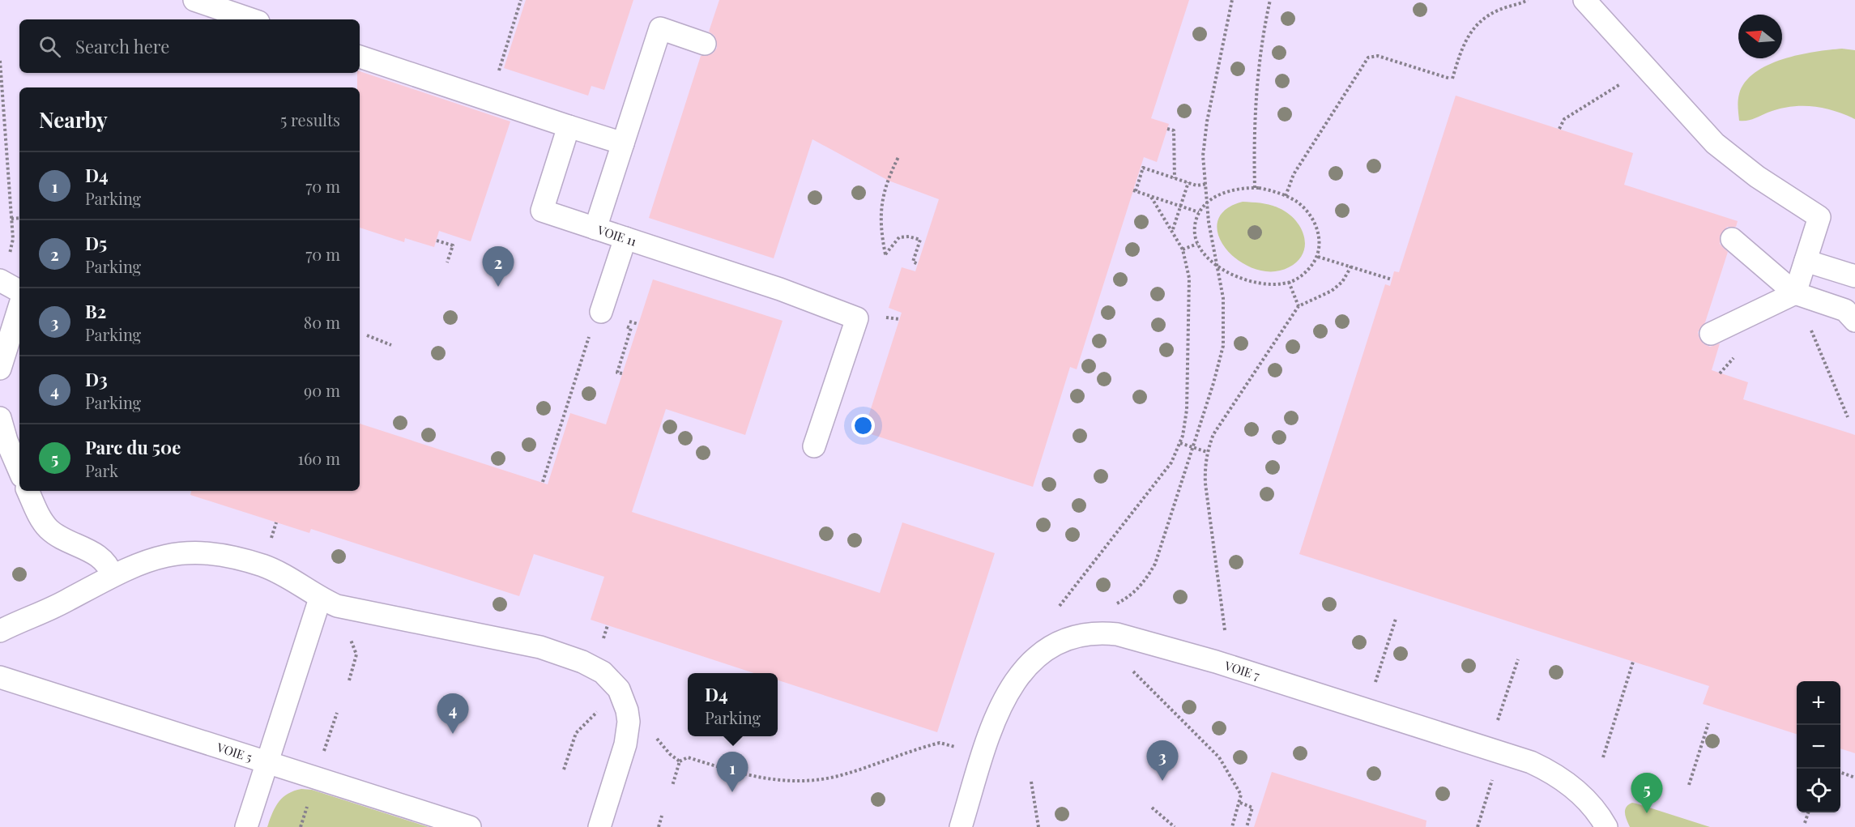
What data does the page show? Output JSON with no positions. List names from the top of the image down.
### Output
{
  "streets": {
    "lane": ["VOIE 11", "VOIE 7", "VOIE 5"]
  },
  "north": "left",
  "page": {
    "search": "Search here",
    "heading": ["Nearby", "5 results"],
    "list": [
      {
        "mark": "1",
        "name": "D4",
        "note": "Parking",
        "value": "70 m"
      },
      {
        "mark": "2",
        "name": "D5",
        "note": "Parking",
        "value": "70 m"
      },
      {
        "mark": "3",
        "name": "B2",
        "note": "Parking",
        "value": "80 m"
      },
      {
        "mark": "4",
        "name": "D3",
        "note": "Parking",
        "value": "90 m"
      },
      {
        "mark": "5",
        "name": "Parc du 50e",
        "note": "Park",
        "value": "160 m"
      }
    ],
    "pins": [
      "2",
      "4",
      "3",
      "1",
      "5"
    ],
    "popup": ["D4", "Parking"],
    "map_buttons": ["+", "−"]
  }
}
